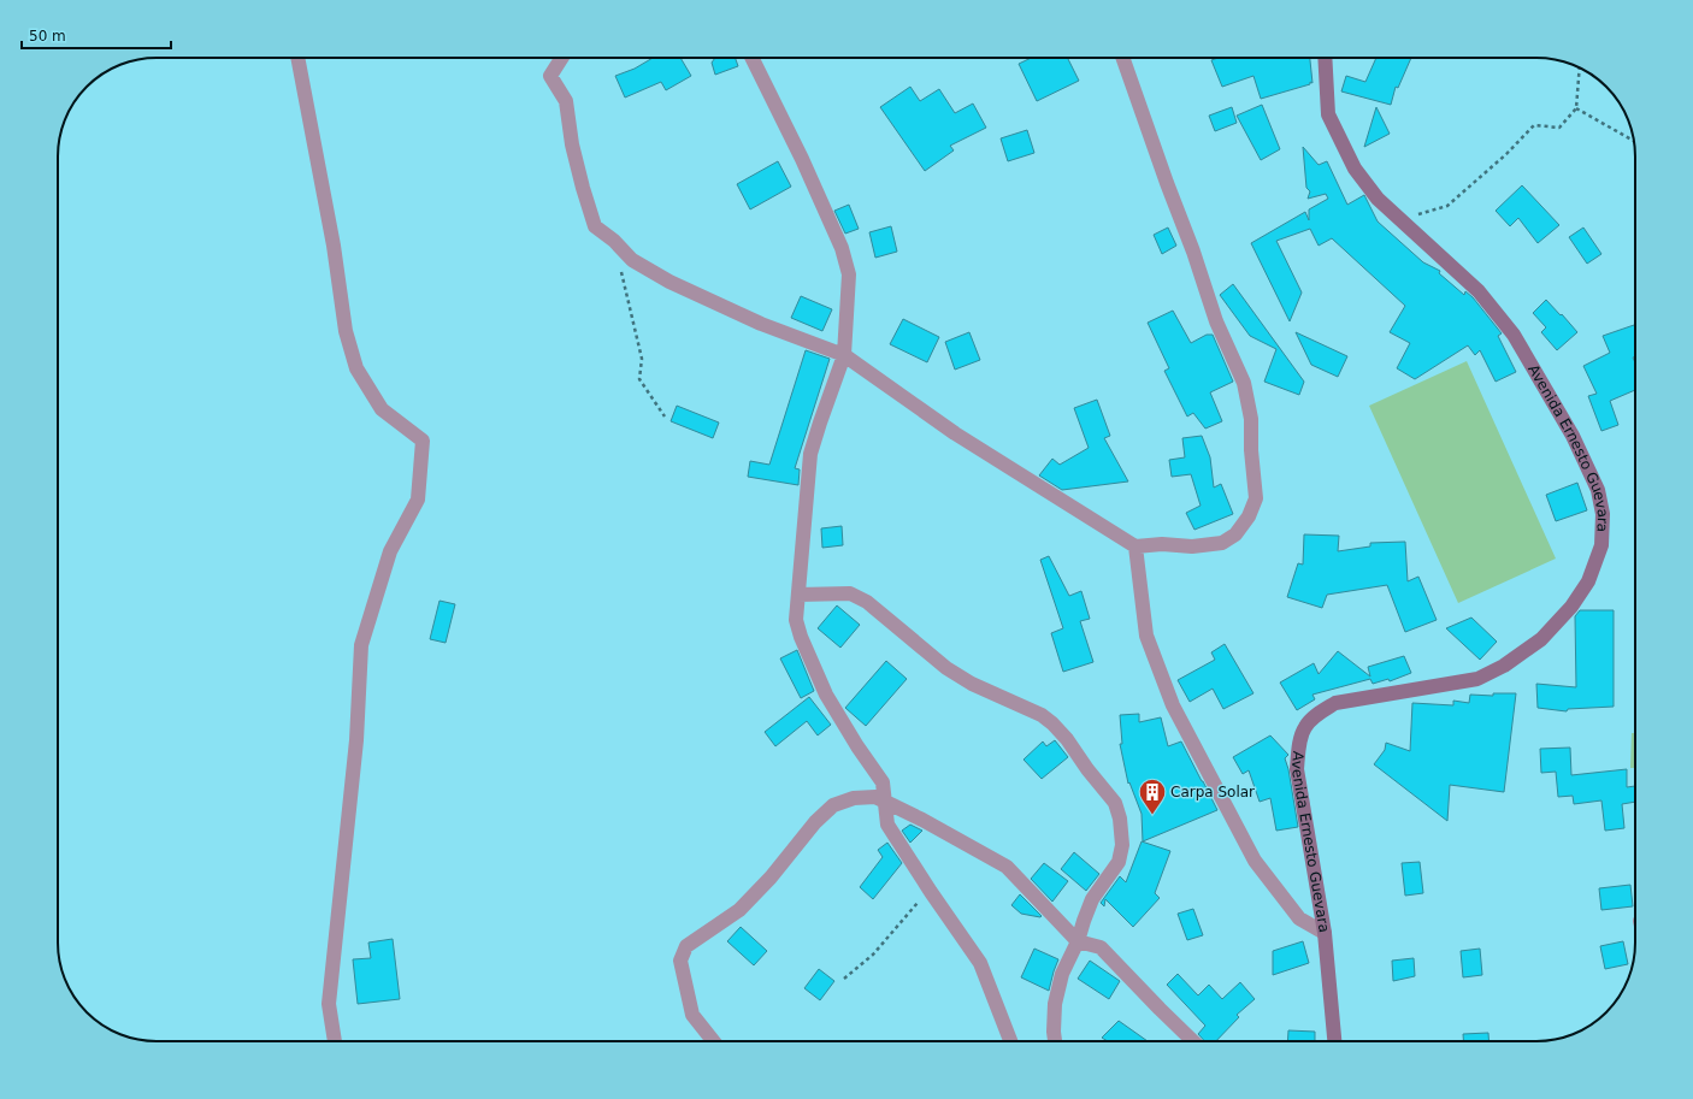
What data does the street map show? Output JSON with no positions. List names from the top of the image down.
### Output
{
  "streets": {
    "main road": ["Avenida Ernesto Guevara"]
  },
  "places": {
    "building": ["Carpa Solar"]
  },
  "scale_bar": "50 m"
}
